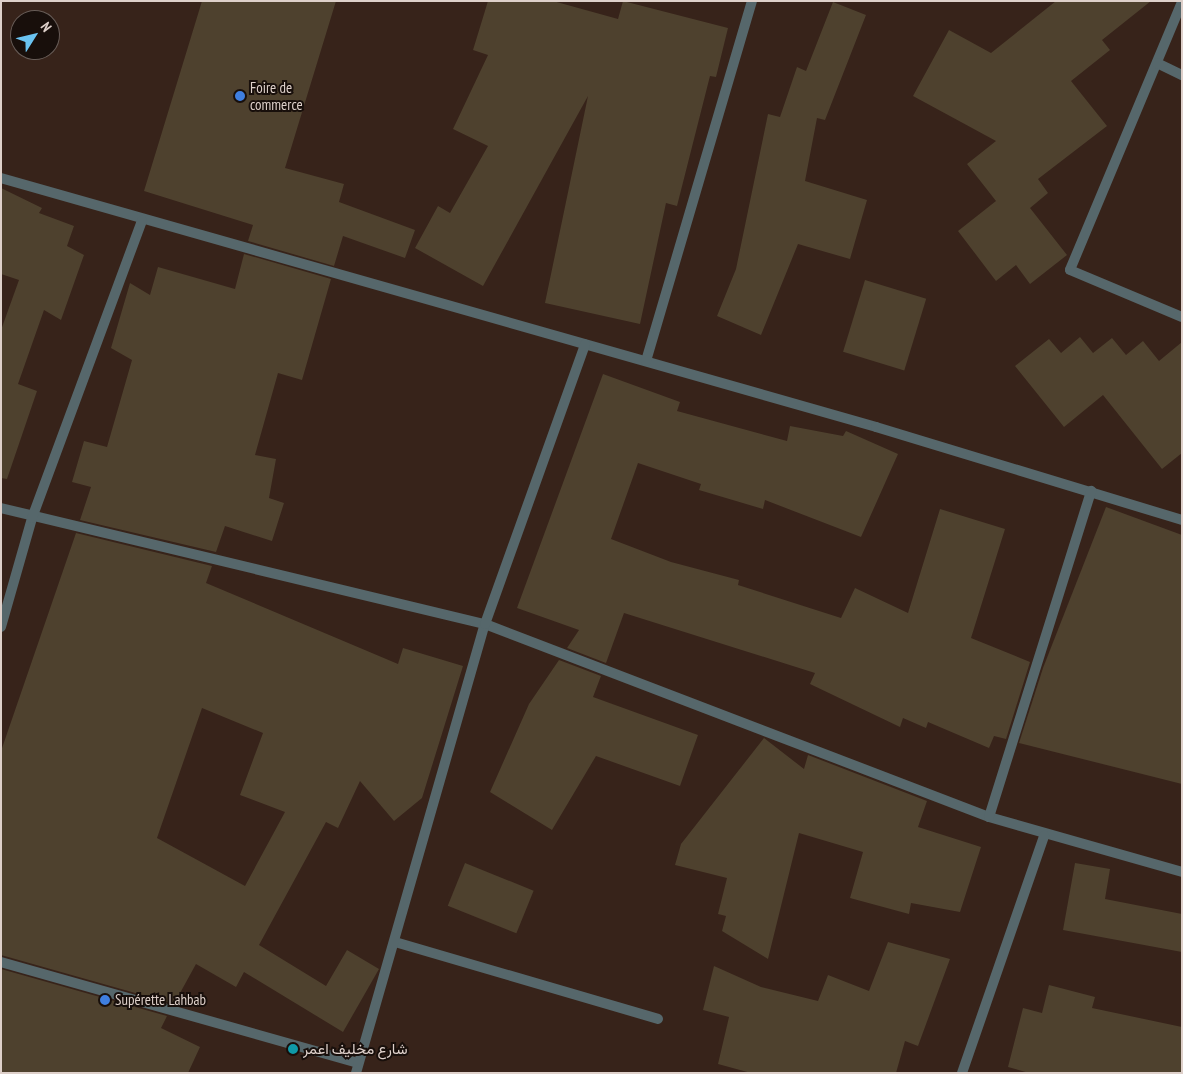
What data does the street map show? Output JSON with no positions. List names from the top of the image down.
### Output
{
  "places": ["Foire de commerce", "Supérette Lahbab", "شارع مخليف اعمر"],
  "north": "top right"
}
